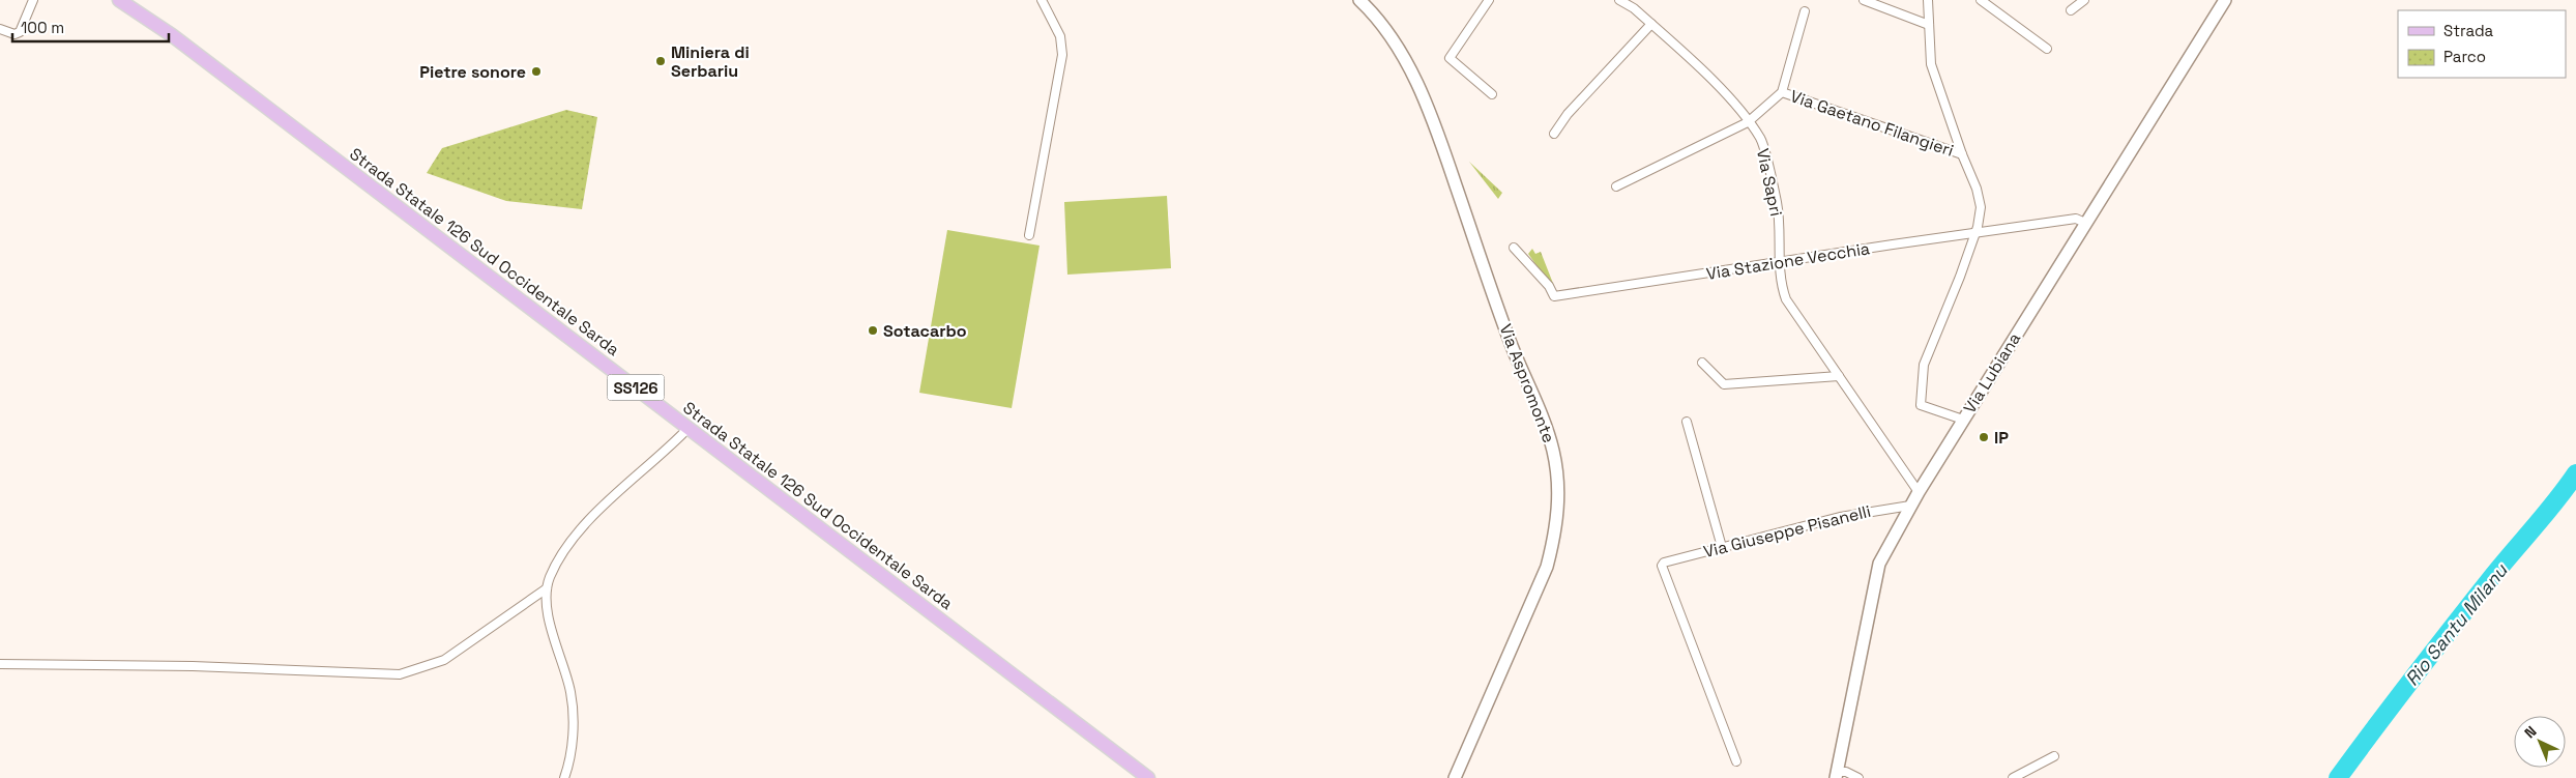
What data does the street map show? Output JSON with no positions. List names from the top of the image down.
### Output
{
  "streets": {
    "main road": ["Strada Statale 126 Sud Occidentale Sarda", "SS126"],
    "street": [
      "Via Gaetano Filangieri",
      "Via Sapri",
      "Via Stazione Vecchia",
      "Via Lubiana",
      "Via Aspromonte",
      "Via Giuseppe Pisanelli"
    ]
  },
  "crossings": [
    ["Via Gaetano Filangieri", "Via Sapri"],
    ["Via Sapri", "Via Stazione Vecchia"],
    ["Via Sapri", "Via Lubiana"],
    ["Via Stazione Vecchia", "Via Lubiana"],
    ["Via Lubiana", "Via Giuseppe Pisanelli"]
  ],
  "water": ["Rio Santu Milanu"],
  "places": [
    "Miniera di Serbariu",
    "Pietre sonore",
    "Sotacarbo",
    "IP"
  ],
  "legend": ["Strada", "Parco"],
  "scale_bar": "100 m",
  "north": "top left"
}
